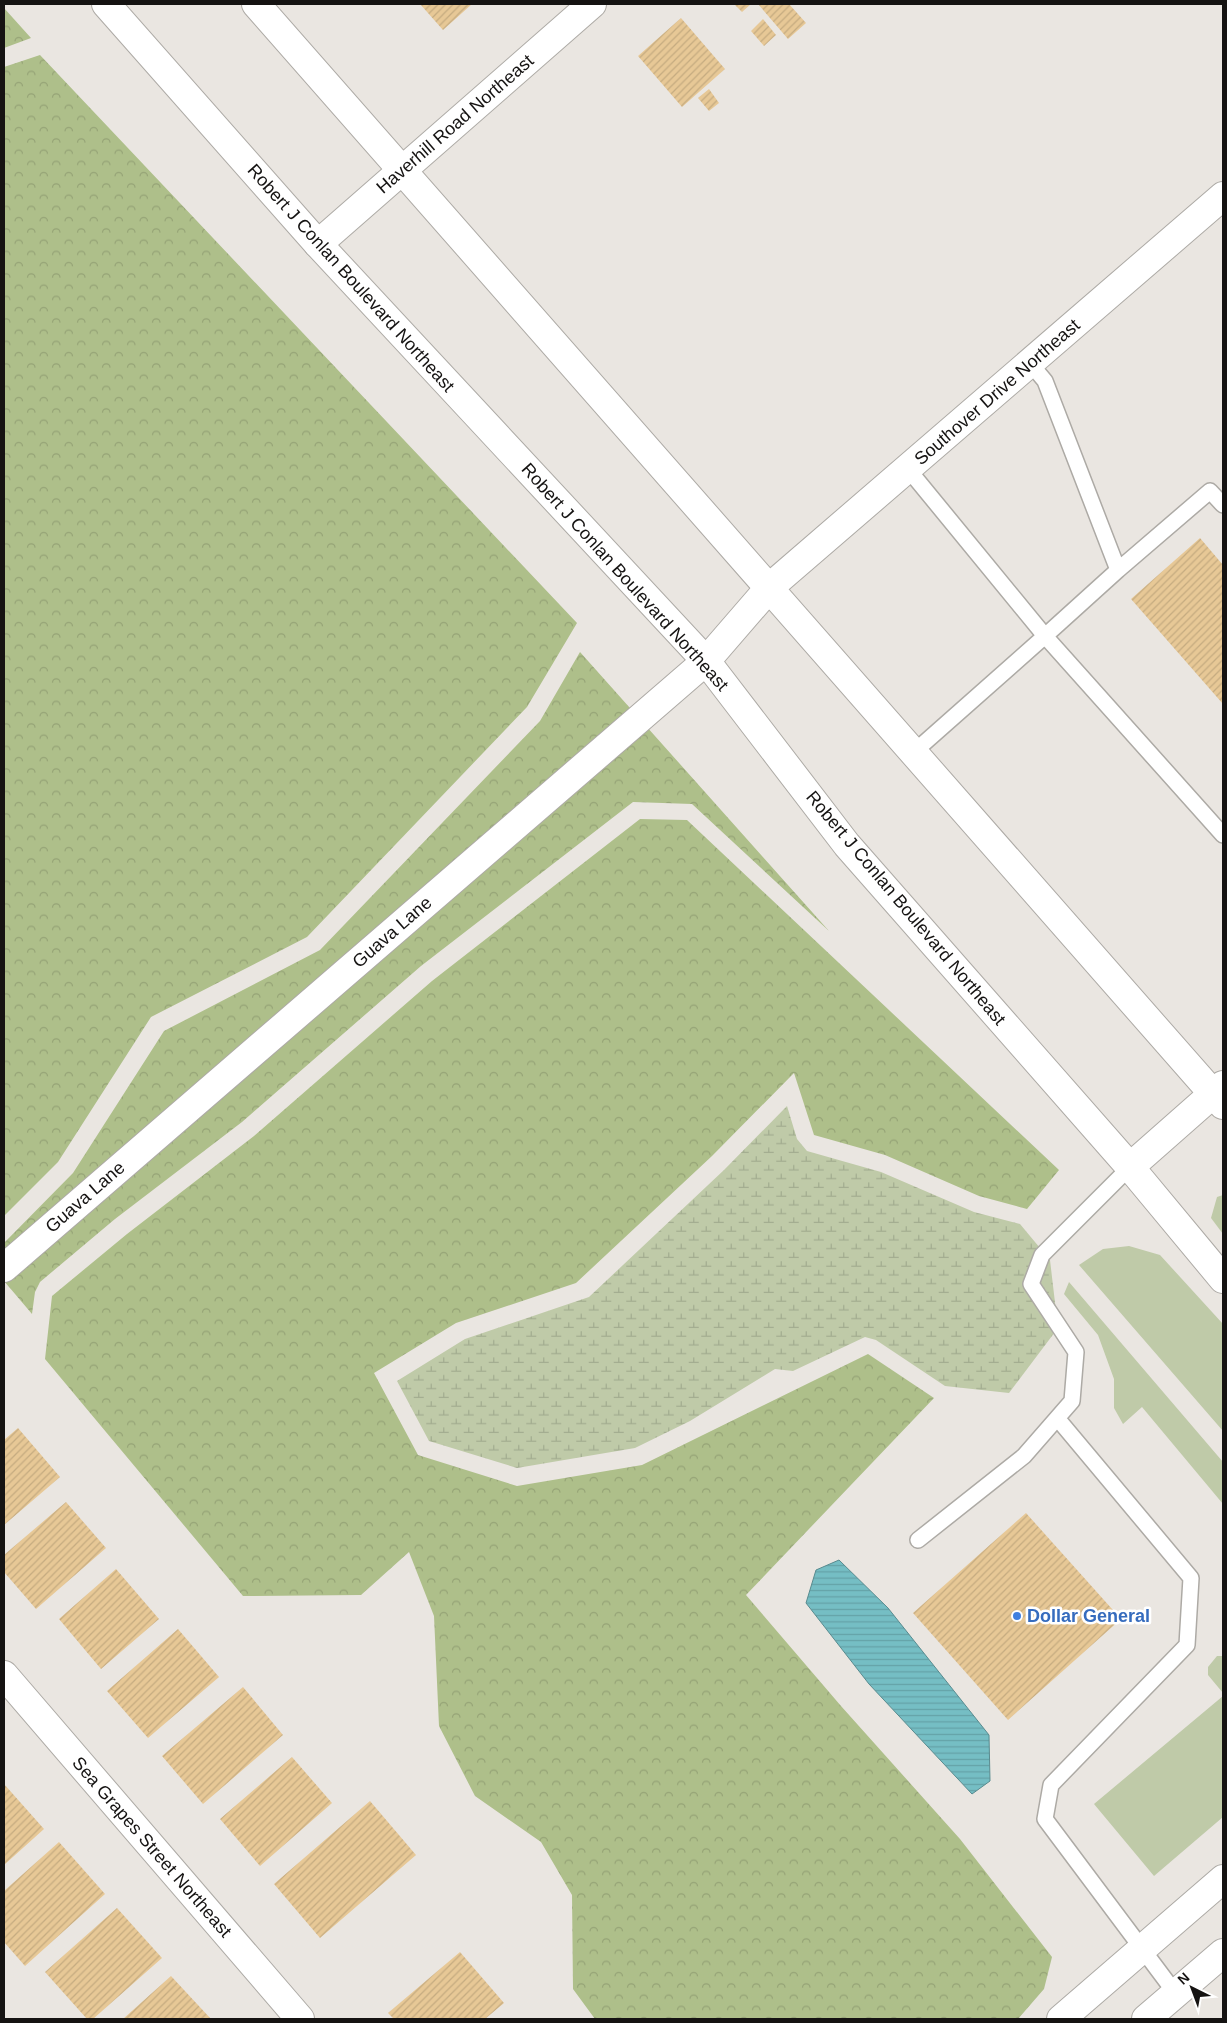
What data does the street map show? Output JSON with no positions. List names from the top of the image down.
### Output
{
  "streets": {
    "main road": [
      "Haverhill Road Northeast",
      "Robert J Conlan Boulevard Northeast",
      "Southover Drive Northeast",
      "Guava Lane",
      "Sea Grapes Street Northeast"
    ]
  },
  "crossings": [
    ["Haverhill Road Northeast", "Robert J Conlan Boulevard Northeast"],
    ["Robert J Conlan Boulevard Northeast", "Guava Lane"],
    ["Southover Drive Northeast", "Guava Lane"]
  ],
  "places": ["Dollar General"],
  "north": "top left"
}
